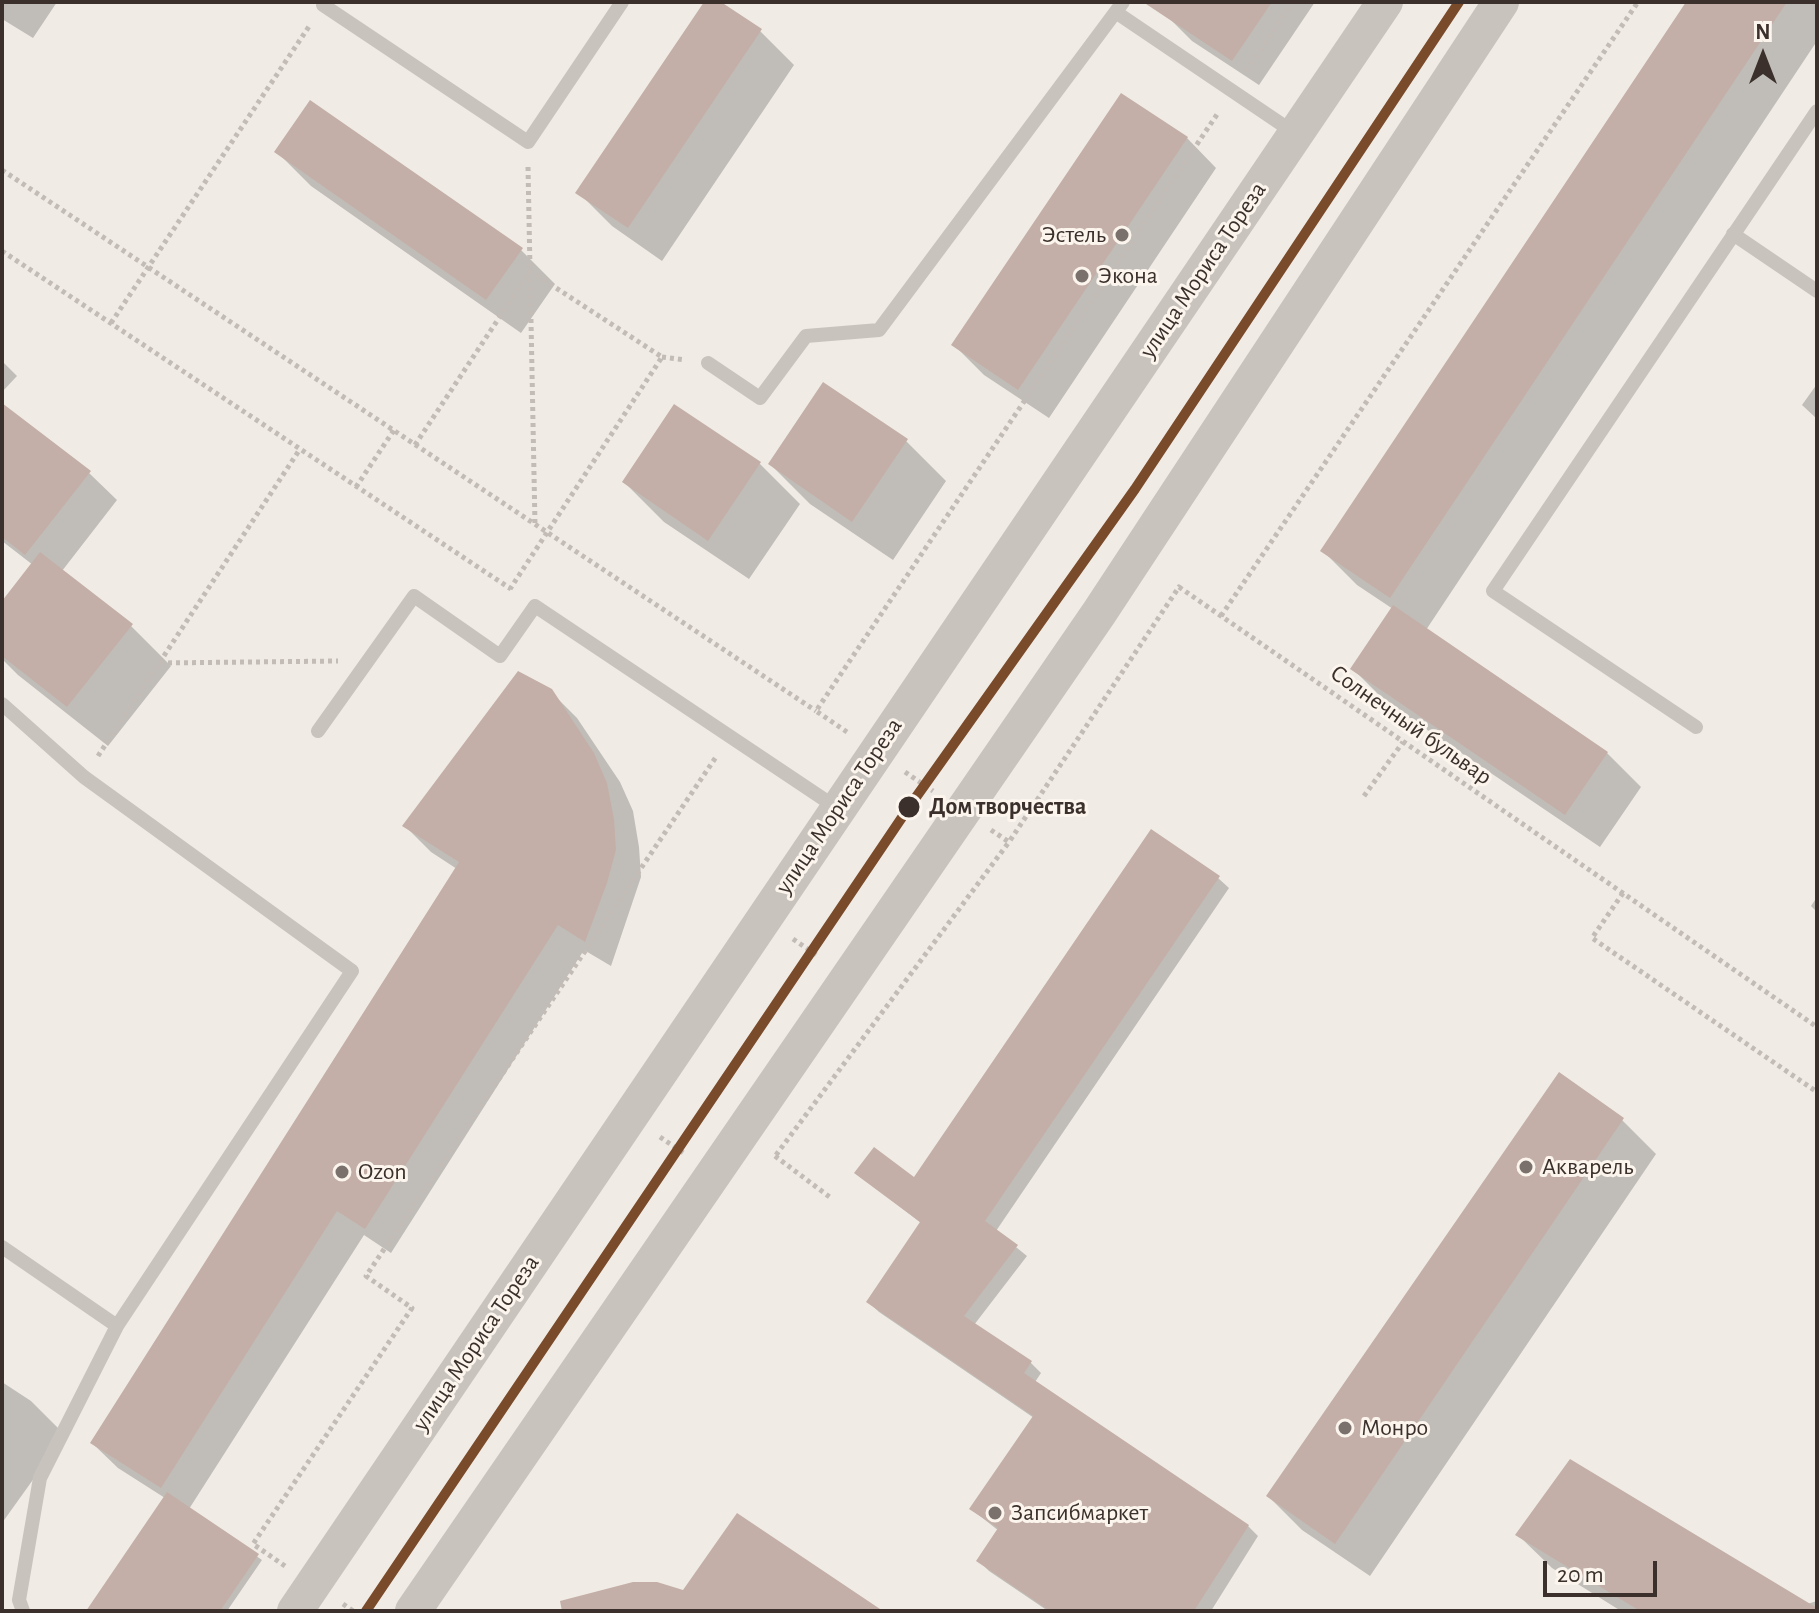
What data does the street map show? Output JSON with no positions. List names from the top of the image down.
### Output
{
  "streets": {
    "street": ["улица Мориса Тореза"],
    "path": ["Солнечный бульвар"]
  },
  "places": [
    "Эстель",
    "Экона",
    "Дом творчества",
    "Акварель",
    "Ozon",
    "Монро",
    "Запсибмаркет"
  ],
  "scale_bar": "20 m",
  "north": "top"
}
